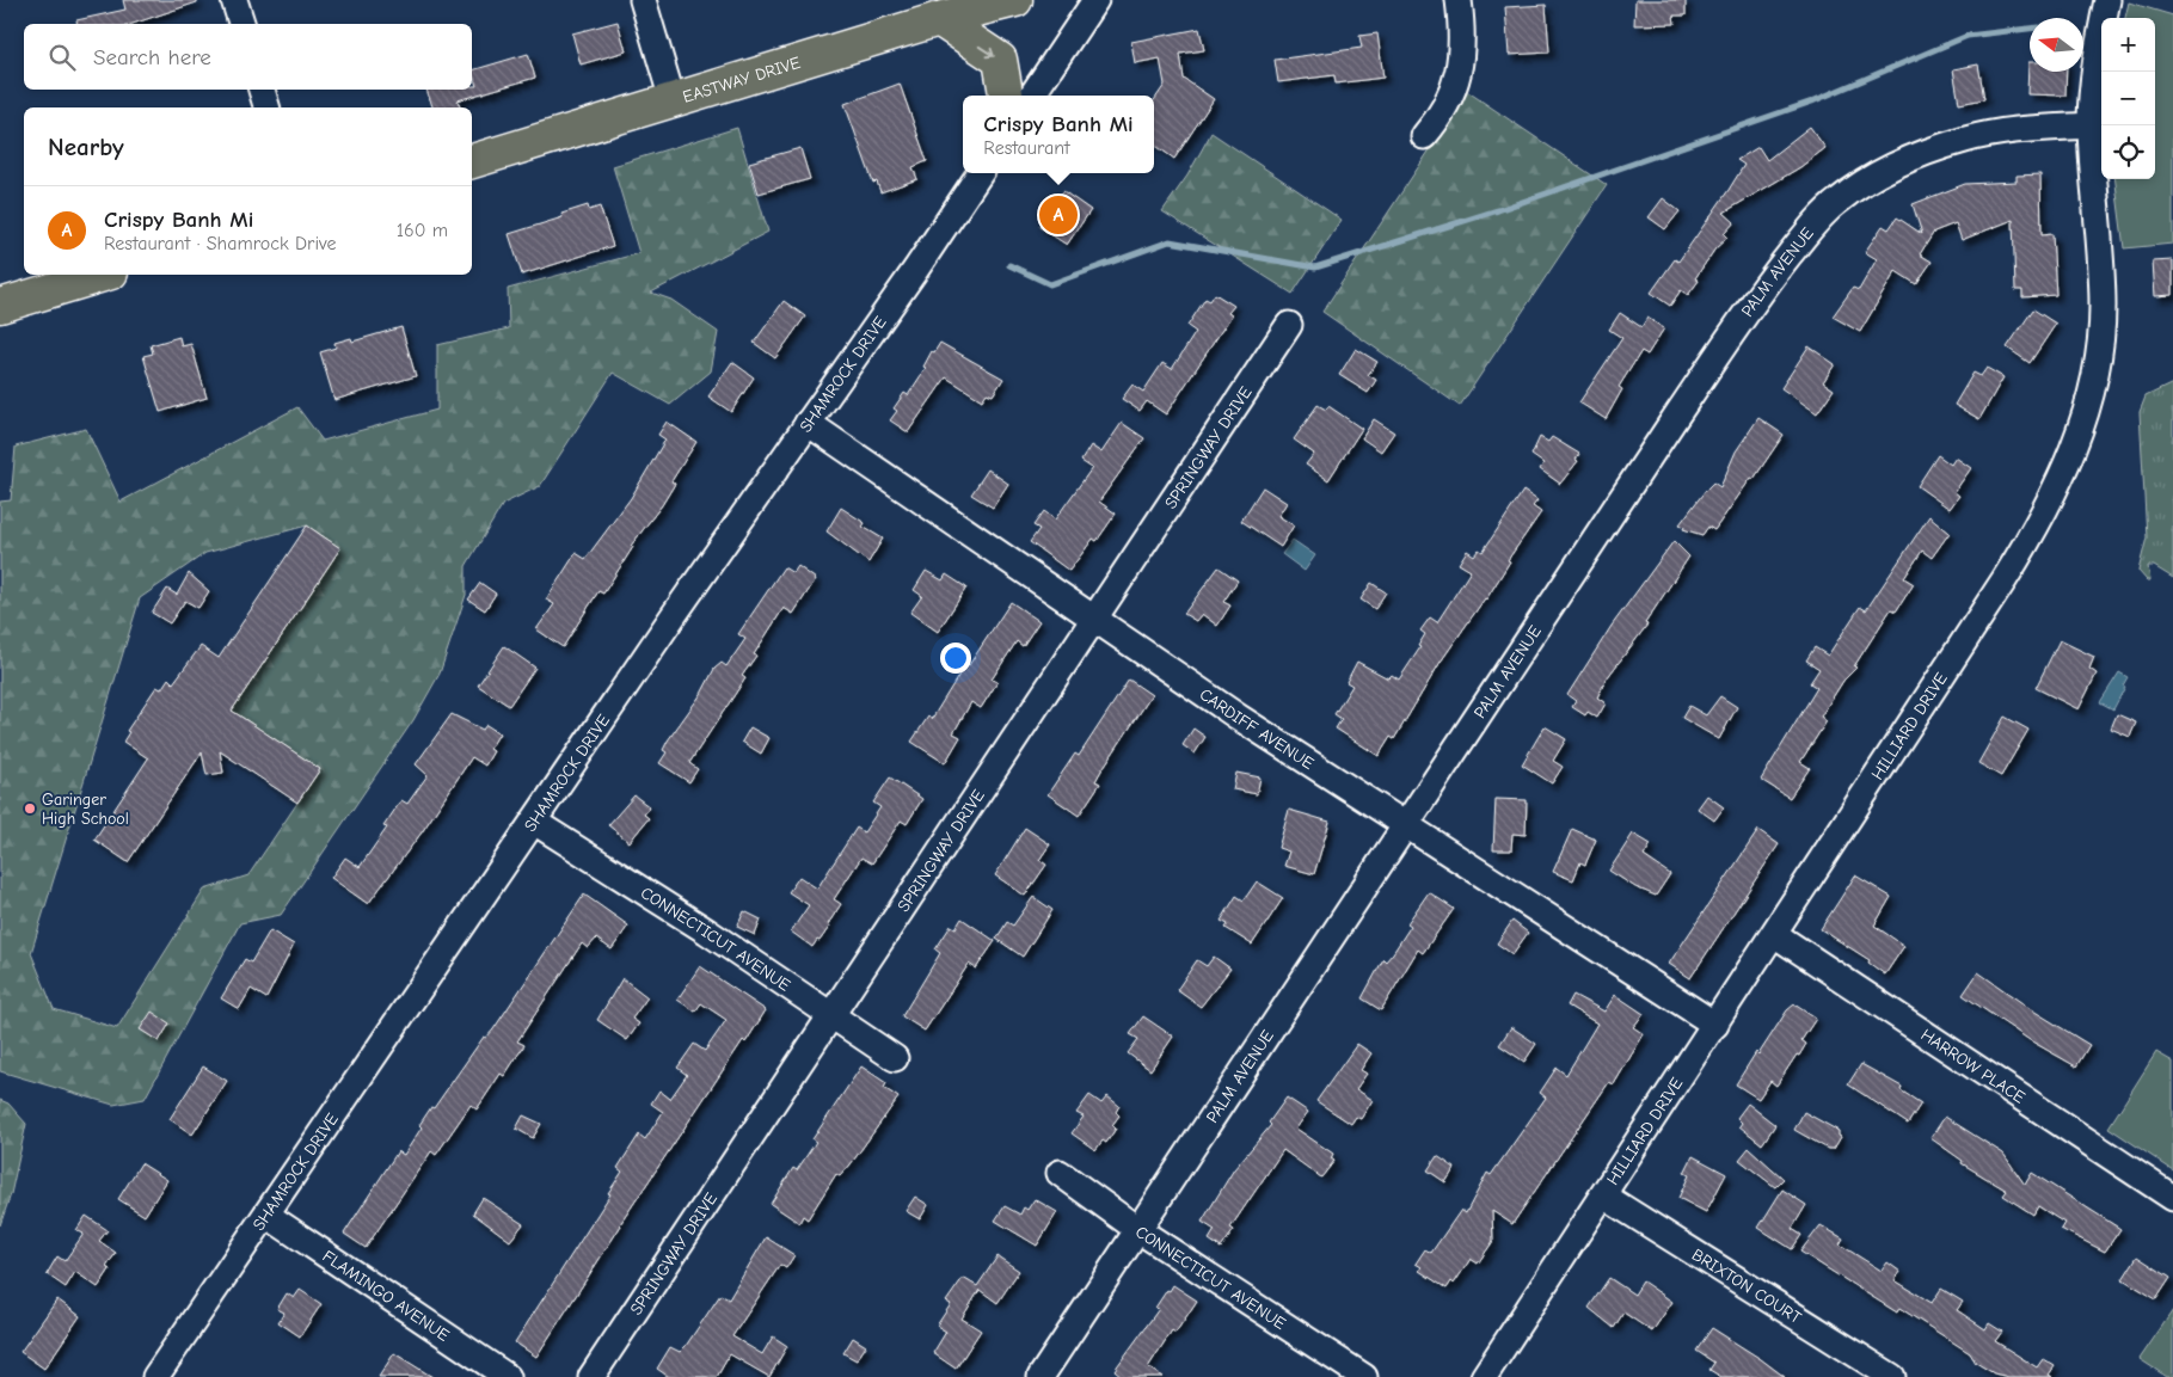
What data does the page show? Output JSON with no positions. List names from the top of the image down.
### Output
{
  "streets": {
    "main road": ["EASTWAY DRIVE"],
    "street": [
      "PALM AVENUE",
      "SHAMROCK DRIVE",
      "SPRINGWAY DRIVE",
      "HILLIARD DRIVE",
      "CARDIFF AVENUE",
      "CONNECTICUT AVENUE",
      "HARROW PLACE",
      "BRIXTON COURT",
      "FLAMINGO AVENUE"
    ]
  },
  "crossings": [
    ["PALM AVENUE", "HILLIARD DRIVE"],
    ["PALM AVENUE", "CARDIFF AVENUE"],
    ["PALM AVENUE", "CONNECTICUT AVENUE"],
    ["SHAMROCK DRIVE", "CARDIFF AVENUE"],
    ["SHAMROCK DRIVE", "CONNECTICUT AVENUE"],
    ["SHAMROCK DRIVE", "FLAMINGO AVENUE"],
    ["SPRINGWAY DRIVE", "CARDIFF AVENUE"],
    ["SPRINGWAY DRIVE", "CONNECTICUT AVENUE"],
    ["HILLIARD DRIVE", "CARDIFF AVENUE"],
    ["HILLIARD DRIVE", "HARROW PLACE"],
    ["HILLIARD DRIVE", "BRIXTON COURT"]
  ],
  "places": ["Garinger High School"],
  "north": "left",
  "page": {
    "map_buttons": ["+", "−"],
    "search": "Search here",
    "popup": ["Crispy Banh Mi", "Restaurant"],
    "heading": "Nearby",
    "list": [
      {
        "mark": "A",
        "name": "Crispy Banh Mi",
        "note": "Restaurant · Shamrock Drive",
        "value": "160 m"
      }
    ],
    "pins": "A"
  }
}
